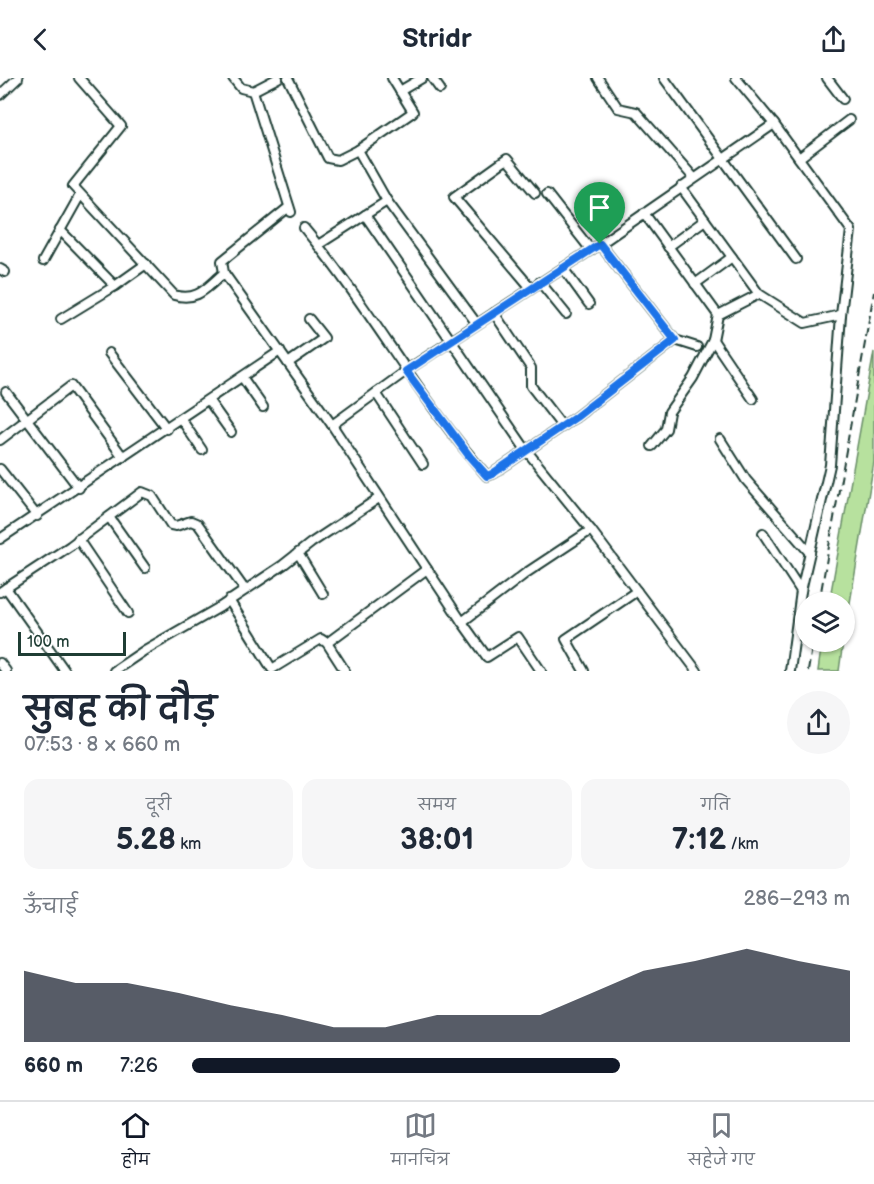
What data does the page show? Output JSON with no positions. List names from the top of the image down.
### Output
{
  "scale_bar": "100 m",
  "page": {
    "header": "Stridr",
    "scale": "100 m",
    "heading": ["सुबह की दौड़", "07:53 · 8 × 660 m"],
    "stats": [
      ["दूरी", "5.28 km"],
      ["समय", "38:01"],
      ["गति", "7:12 /km"]
    ],
    "chart": ["ऊँचाई", "286–293 m"],
    "list": [
      {
        "name": "660 m",
        "note": "7:26"
      }
    ],
    "tabs": ["होम", "मानचित्र", "सहेजे गए"]
  }
}
